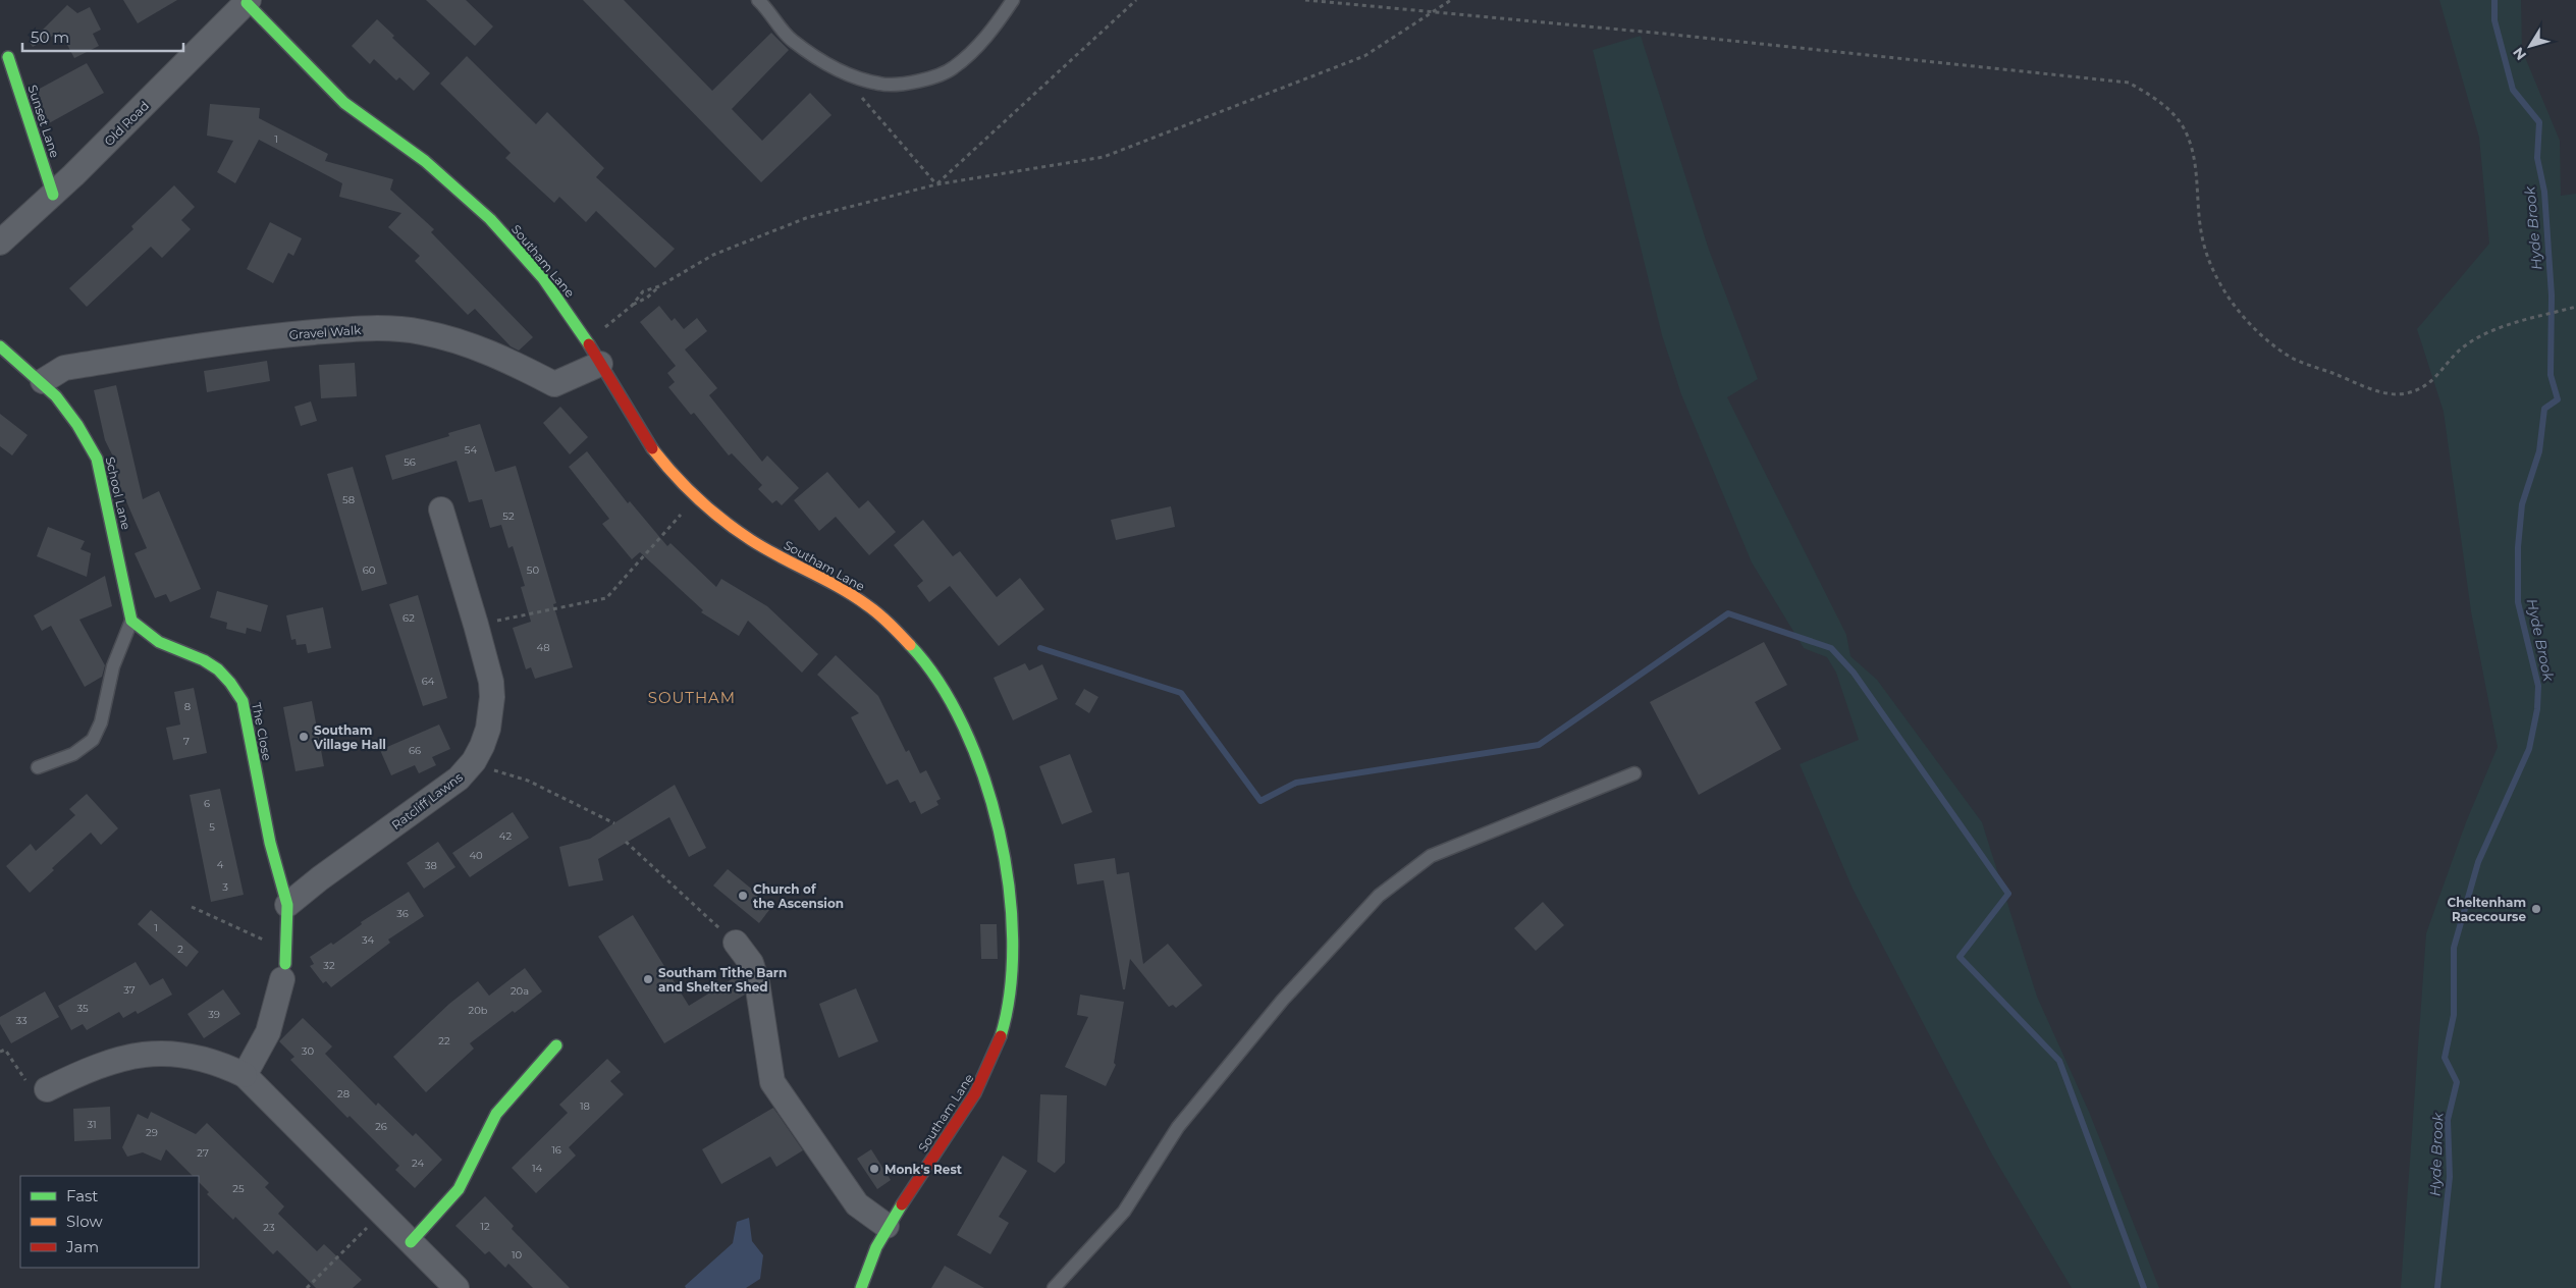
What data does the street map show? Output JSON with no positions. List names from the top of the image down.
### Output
{
  "streets": {
    "street": [
      "Sunset Lane",
      "Old Road",
      "Southam Lane",
      "Gravel Walk",
      "School Lane",
      "The Close",
      "Ratcliff Lawns"
    ]
  },
  "crossings": [
    ["Sunset Lane", "Old Road"],
    ["Old Road", "Southam Lane"],
    ["Southam Lane", "Gravel Walk"],
    ["Gravel Walk", "School Lane"],
    ["School Lane", "The Close"],
    ["The Close", "Ratcliff Lawns"]
  ],
  "districts": ["SOUTHAM"],
  "water": ["Hyde Brook"],
  "places": [
    "Southam Village Hall",
    "Church of the Ascension",
    "Cheltenham Racecourse",
    "Southam Tithe Barn and Shelter Shed",
    "Monk's Rest"
  ],
  "house_numbers": [
    "1",
    "54",
    "56",
    "58",
    "52",
    "60",
    "50",
    "62",
    "48",
    "64",
    "8",
    "7",
    "66",
    "6",
    "5",
    "42",
    "40",
    "4",
    "38",
    "3",
    "36",
    "1",
    "34",
    "2",
    "32",
    "37",
    "20a",
    "35",
    "20b",
    "39",
    "33",
    "22",
    "30",
    "28",
    "18",
    "31",
    "26",
    "29",
    "16",
    "27",
    "24",
    "14",
    "25",
    "12",
    "23",
    "10"
  ],
  "legend": ["Fast", "Slow", "Jam"],
  "scale_bar": "50 m",
  "north": "bottom left"
}
